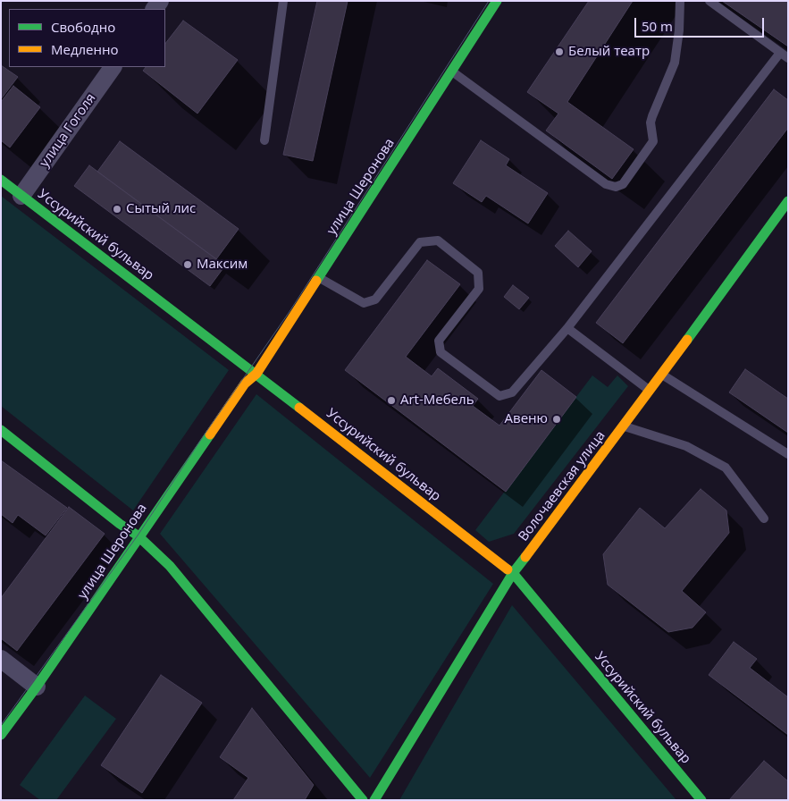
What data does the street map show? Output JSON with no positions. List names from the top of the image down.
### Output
{
  "streets": {
    "main road": ["улица Шеронова", "Уссурийский бульвар", "Волочаевская улица"],
    "street": ["улица Гоголя"]
  },
  "crossings": [
    ["улица Гоголя", "Уссурийский бульвар"],
    ["улица Шеронова", "Уссурийский бульвар"],
    ["Уссурийский бульвар", "Волочаевская улица"]
  ],
  "places": [
    "Белый театр",
    "Сытый лис",
    "Максим",
    "Art-Мебель",
    "Авеню"
  ],
  "legend": ["Свободно", "Медленно"],
  "scale_bar": "50 m"
}
